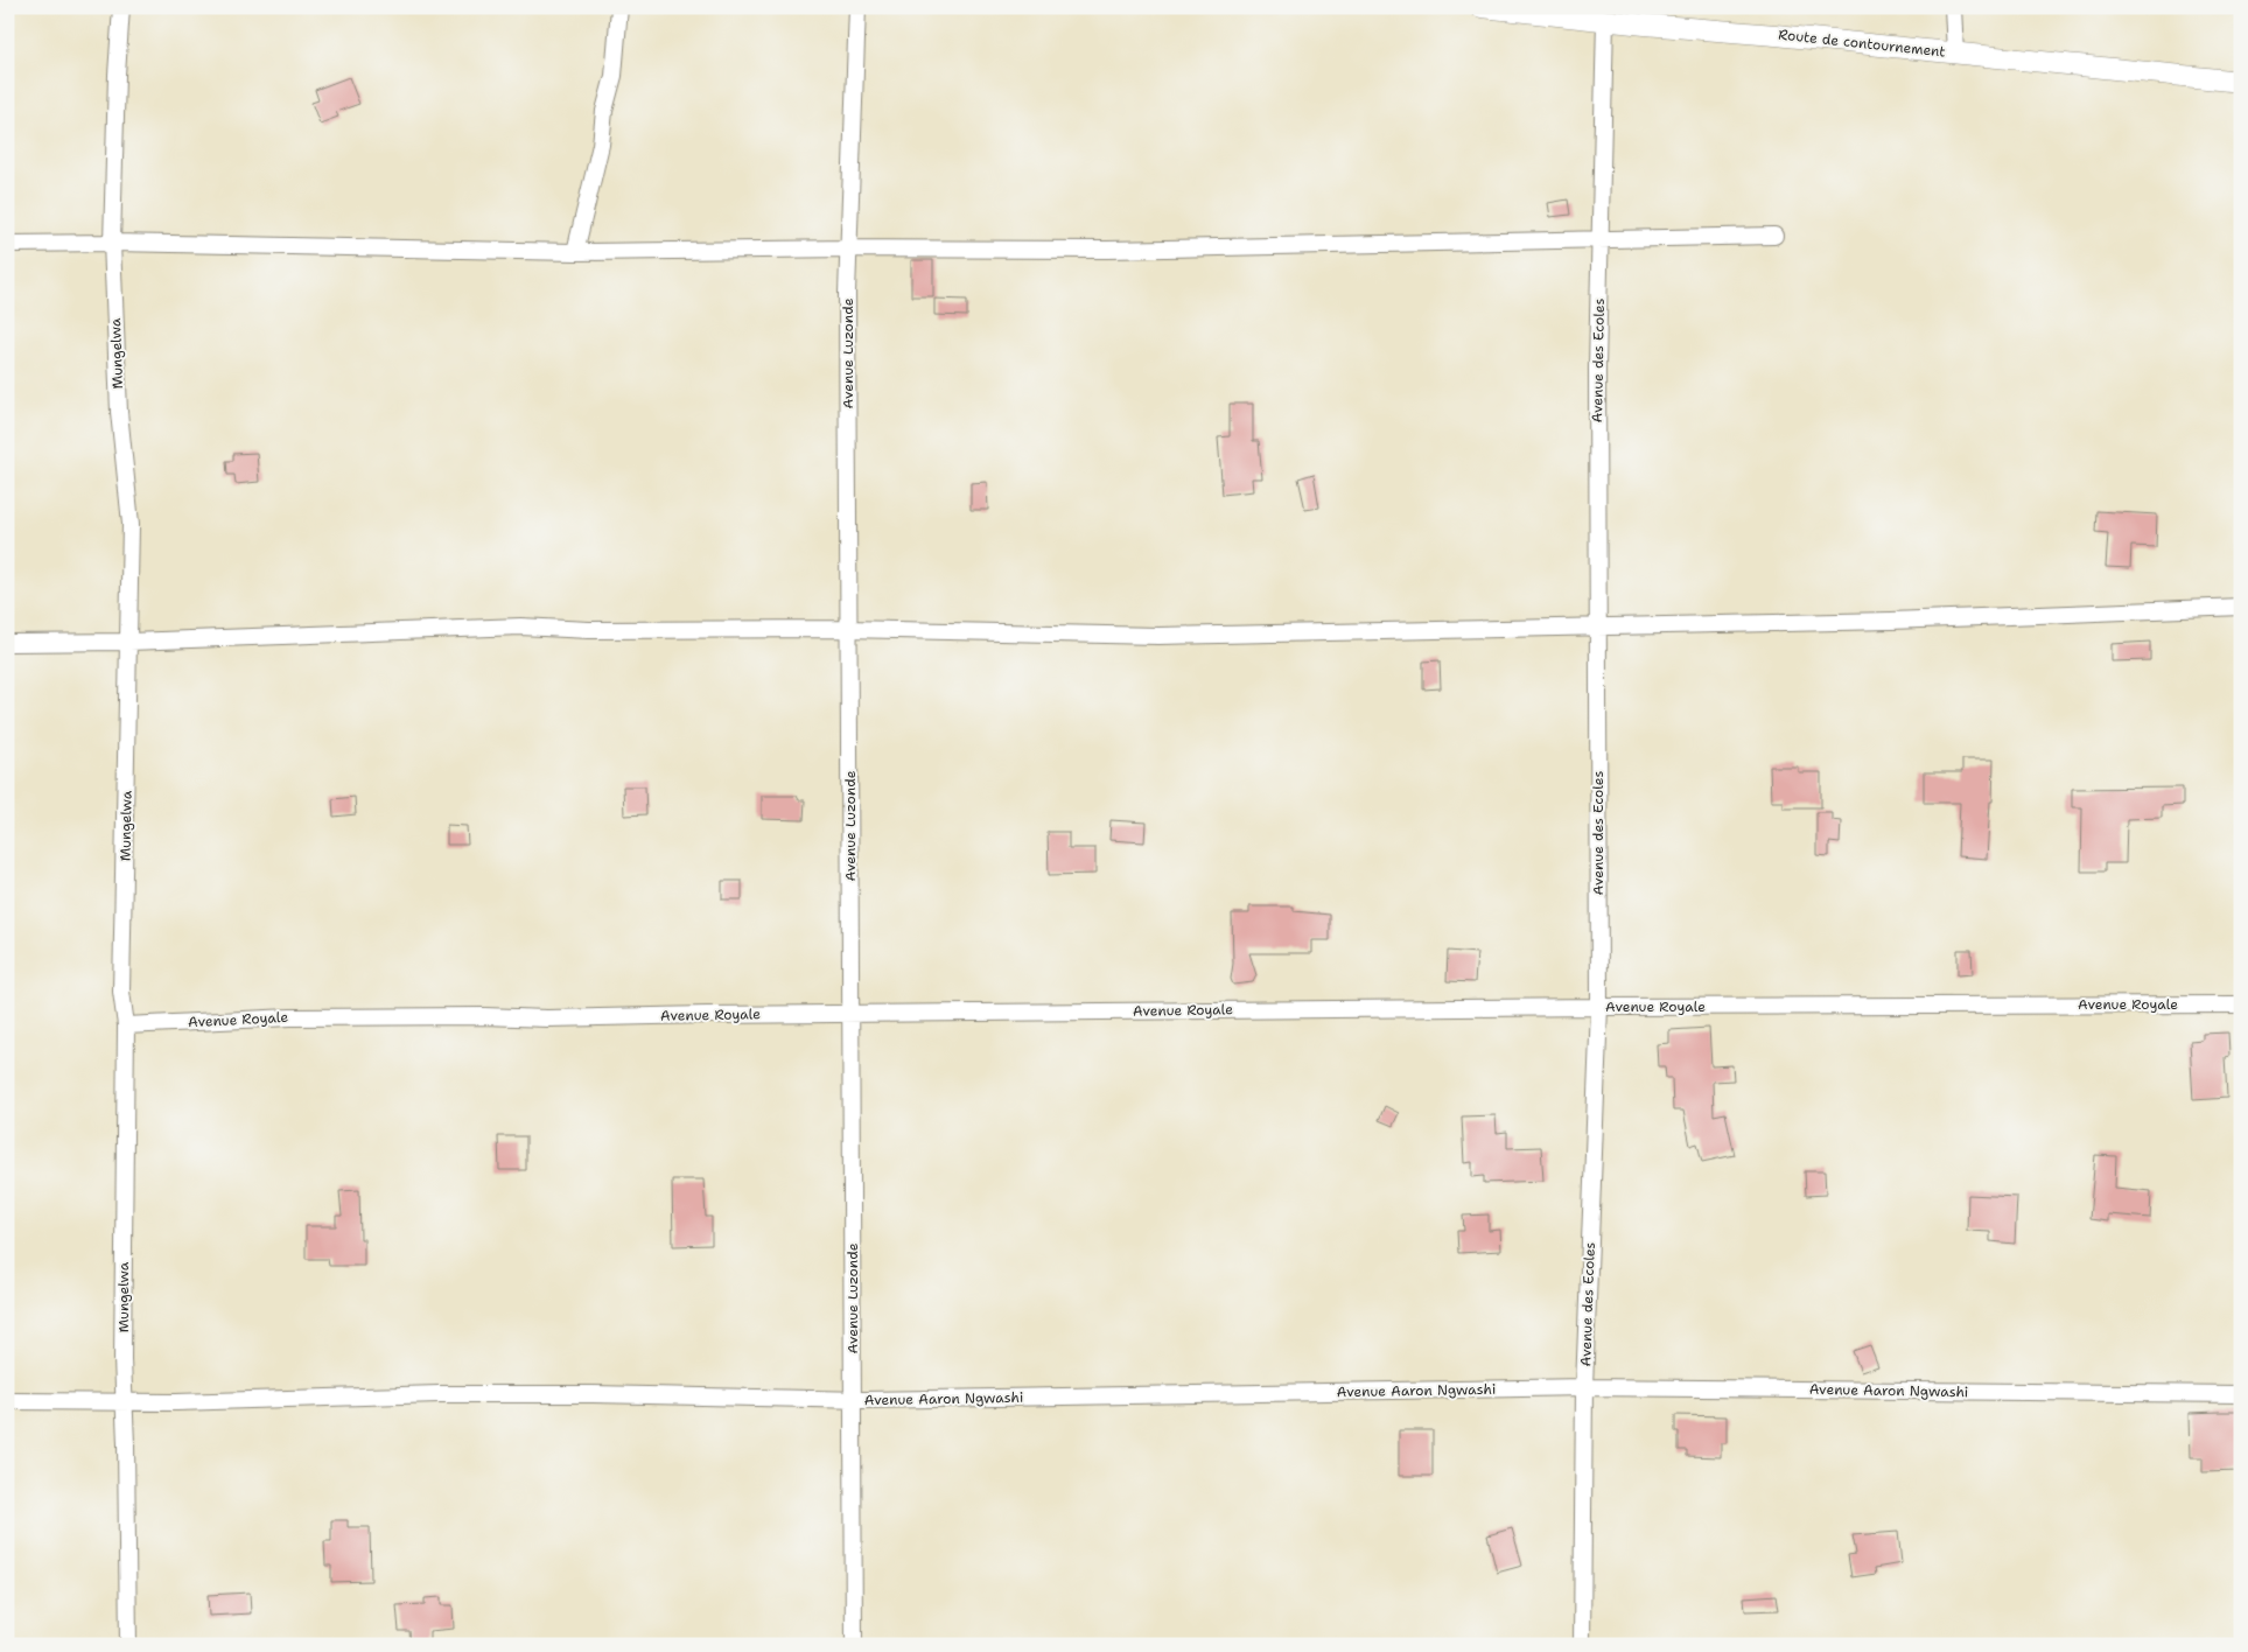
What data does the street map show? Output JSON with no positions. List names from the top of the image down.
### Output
{
  "streets": {
    "street": [
      "Route de contournement",
      "Mungelwa",
      "Avenue Luzonde",
      "Avenue des Ecoles",
      "Avenue Royale",
      "Avenue Aaron Ngwashi"
    ]
  },
  "crossings": [
    ["Route de contournement", "Avenue des Ecoles"],
    ["Mungelwa", "Avenue Royale"],
    ["Mungelwa", "Avenue Aaron Ngwashi"],
    ["Avenue Luzonde", "Avenue Royale"],
    ["Avenue Luzonde", "Avenue Aaron Ngwashi"],
    ["Avenue des Ecoles", "Avenue Royale"],
    ["Avenue des Ecoles", "Avenue Aaron Ngwashi"]
  ]
}
